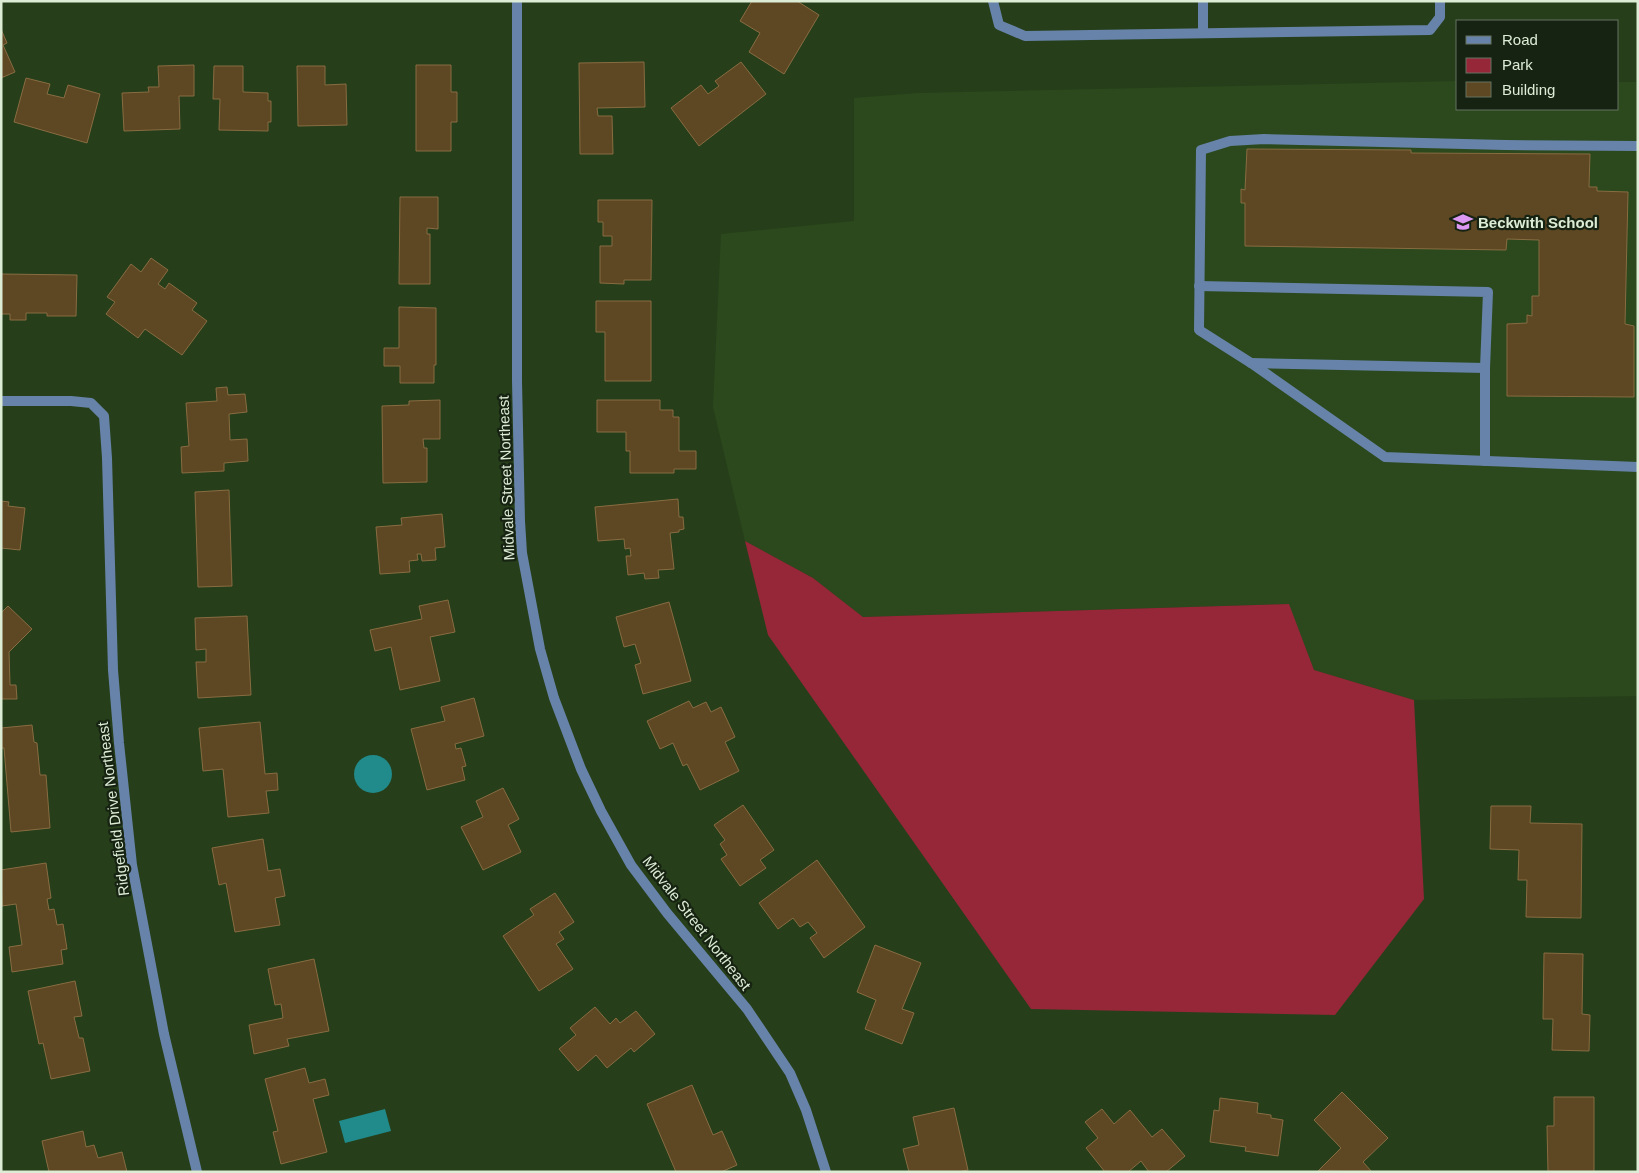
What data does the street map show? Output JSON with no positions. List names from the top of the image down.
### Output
{
  "streets": {
    "street": ["Midvale Street Northeast", "Ridgefield Drive Northeast"]
  },
  "places": {
    "school or university": ["Beckwith School"]
  },
  "legend": ["Road", "Park", "Building"]
}
